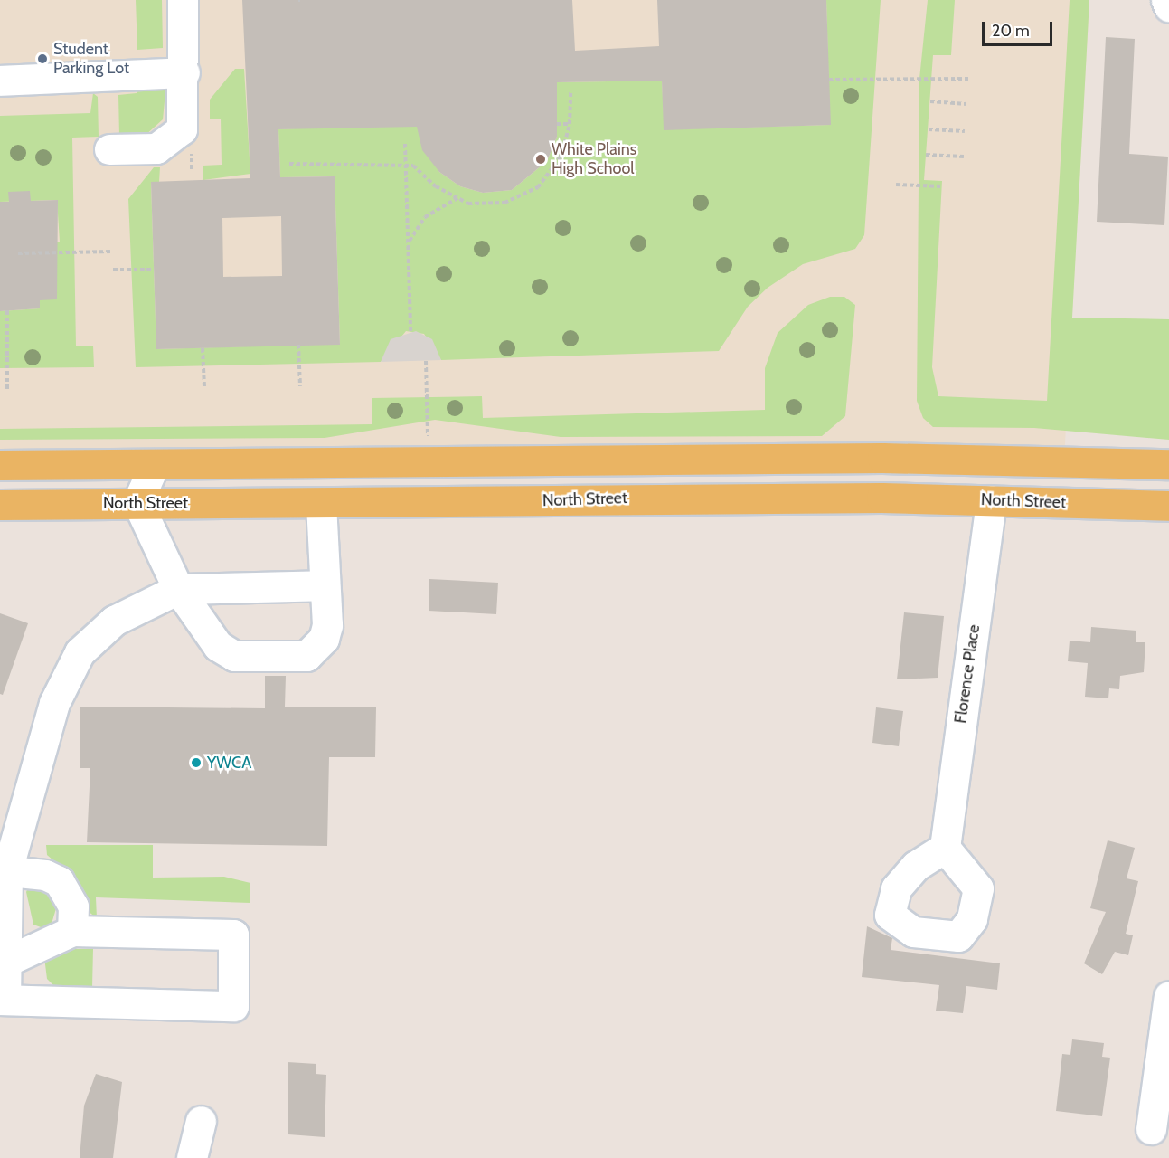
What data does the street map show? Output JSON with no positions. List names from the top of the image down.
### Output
{
  "streets": {
    "main road": ["North Street"],
    "street": ["Florence Place"]
  },
  "crossings": [
    ["North Street", "Florence Place"]
  ],
  "places": ["Student Parking Lot", "White Plains High School", "YWCA"],
  "scale_bar": "20 m"
}
